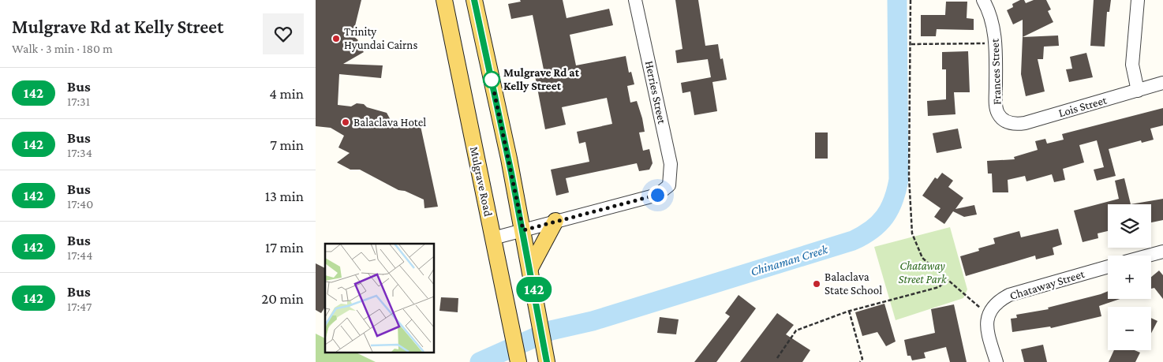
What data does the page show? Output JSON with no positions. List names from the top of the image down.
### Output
{
  "streets": {
    "main road": ["Mulgrave Road"],
    "street": [
      "Frances Street",
      "Herries Street",
      "Lois Street",
      "Chataway Street"
    ]
  },
  "crossings": [
    ["Frances Street", "Lois Street"]
  ],
  "water": ["Chinaman Creek"],
  "parks": ["Chataway Street Park"],
  "places": [
    "Trinity Hyundai Cairns",
    "Mulgrave Rd at Kelly Street",
    "Balaclava Hotel",
    "Balaclava State School"
  ],
  "lines": ["bus line 142"],
  "page": {
    "heading": ["Mulgrave Rd at Kelly Street", "Walk · 3 min · 180 m"],
    "on_map": "142",
    "list": [
      {
        "mark": "142",
        "name": "Bus",
        "note": "17:31",
        "value": "4 min"
      },
      {
        "mark": "142",
        "name": "Bus",
        "note": "17:34",
        "value": "7 min"
      },
      {
        "mark": "142",
        "name": "Bus",
        "note": "17:40",
        "value": "13 min"
      },
      {
        "mark": "142",
        "name": "Bus",
        "note": "17:44",
        "value": "17 min"
      },
      {
        "mark": "142",
        "name": "Bus",
        "note": "17:47",
        "value": "20 min"
      }
    ],
    "map_buttons": ["+", "−"]
  }
}
